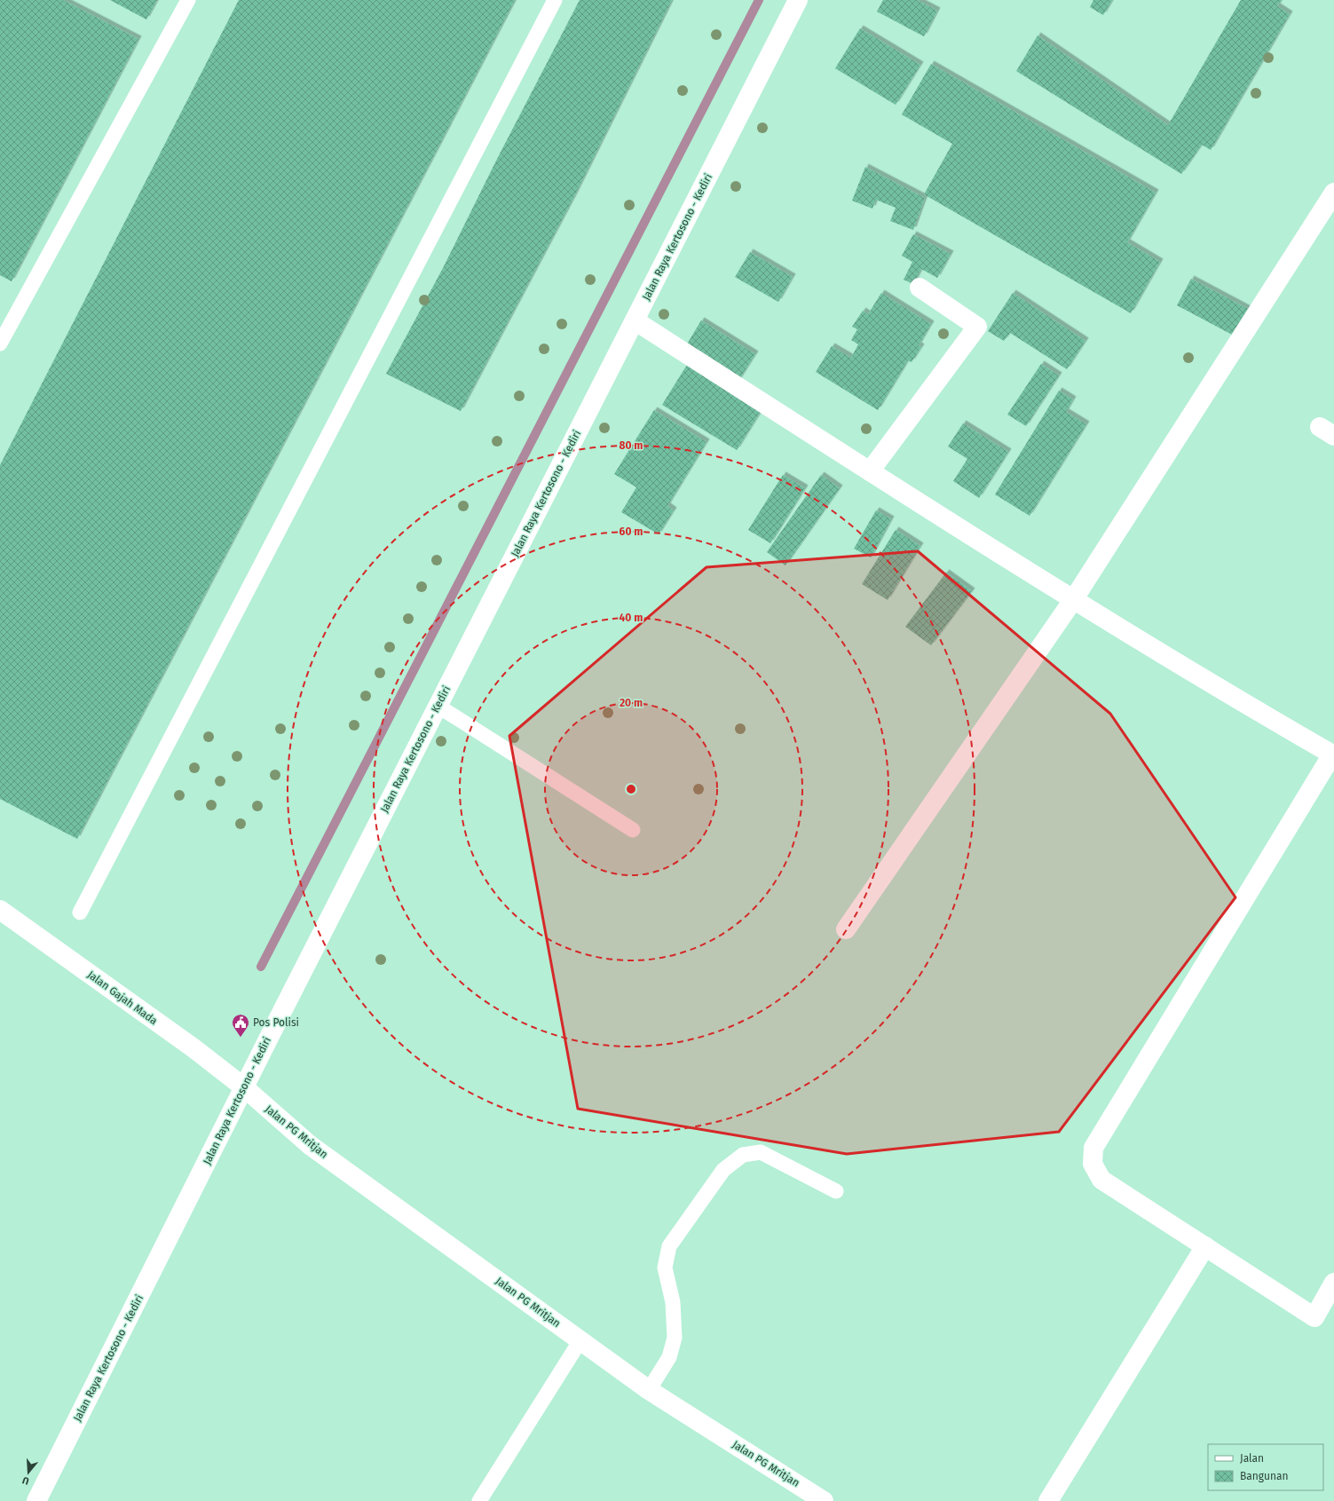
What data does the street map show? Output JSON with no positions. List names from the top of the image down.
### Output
{
  "streets": {
    "main road": ["Jalan Raya Kertosono - Kediri", "Jalan Gajah Mada", "Jalan PG Mritjan"]
  },
  "crossings": [
    ["Jalan Raya Kertosono - Kediri", "Jalan Gajah Mada"],
    ["Jalan Raya Kertosono - Kediri", "Jalan PG Mritjan"],
    ["Jalan Gajah Mada", "Jalan PG Mritjan"]
  ],
  "places": {
    "public building": ["Pos Polisi"]
  },
  "legend": ["Jalan", "Bangunan"],
  "north": "bottom",
  "rings": [
    "80 m",
    "60 m",
    "40 m",
    "20 m"
  ]
}
